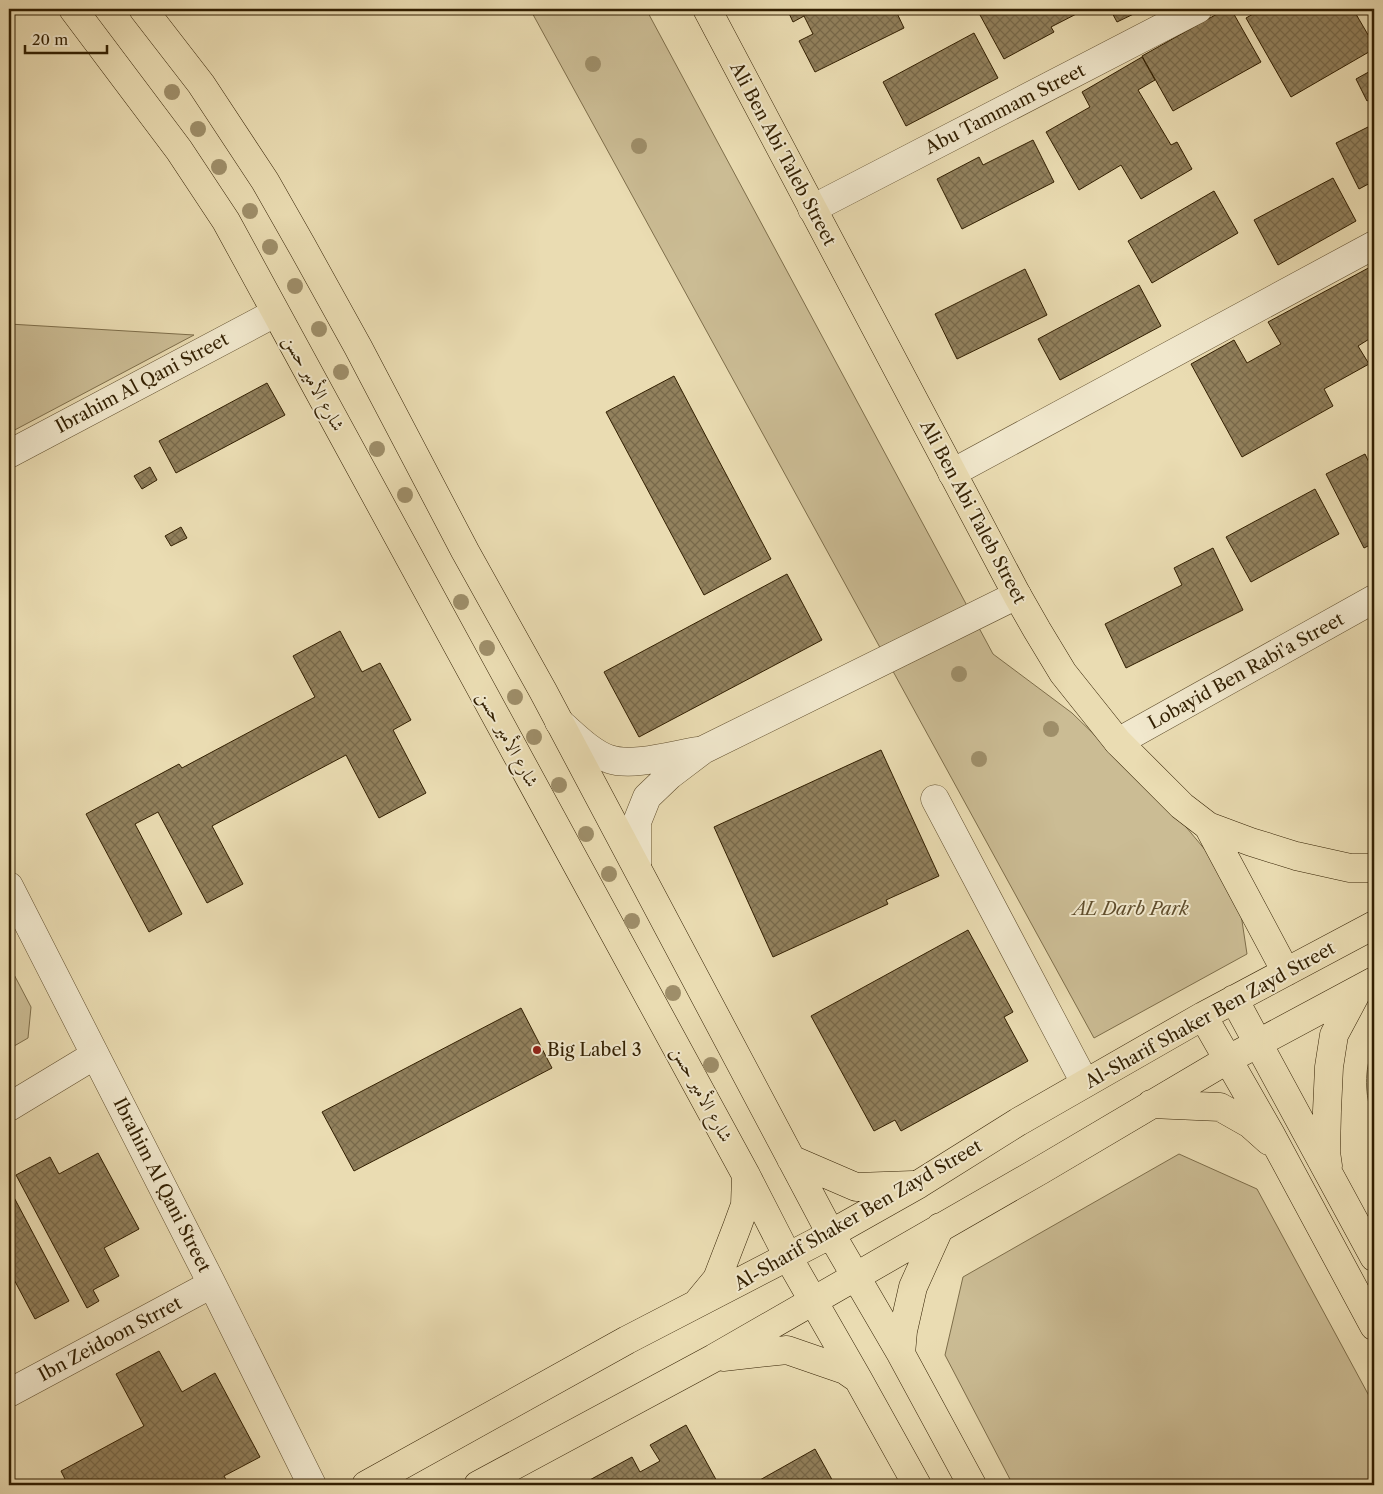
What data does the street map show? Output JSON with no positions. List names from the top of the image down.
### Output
{
  "streets": {
    "main road": ["Ali Ben Abi Taleb Street", "شارع الأمير حسن", "Al-Sharif Shaker Ben Zayd Street"],
    "street": [
      "Abu Tammam Street",
      "Ibrahim Al Qani Street",
      "Lobayid Ben Rabi'a Street",
      "Ibn Zeidoon Strret"
    ]
  },
  "crossings": [
    ["Abu Tammam Street", "Ali Ben Abi Taleb Street"],
    ["Ali Ben Abi Taleb Street", "Lobayid Ben Rabi'a Street"],
    ["Ibrahim Al Qani Street", "شارع الأمير حسن"],
    ["Ibrahim Al Qani Street", "Ibn Zeidoon Strret"],
    ["شارع الأمير حسن", "Al-Sharif Shaker Ben Zayd Street"]
  ],
  "parks": ["AL Darb Park"],
  "places": ["Big Label 3"],
  "scale_bar": "20 m"
}
